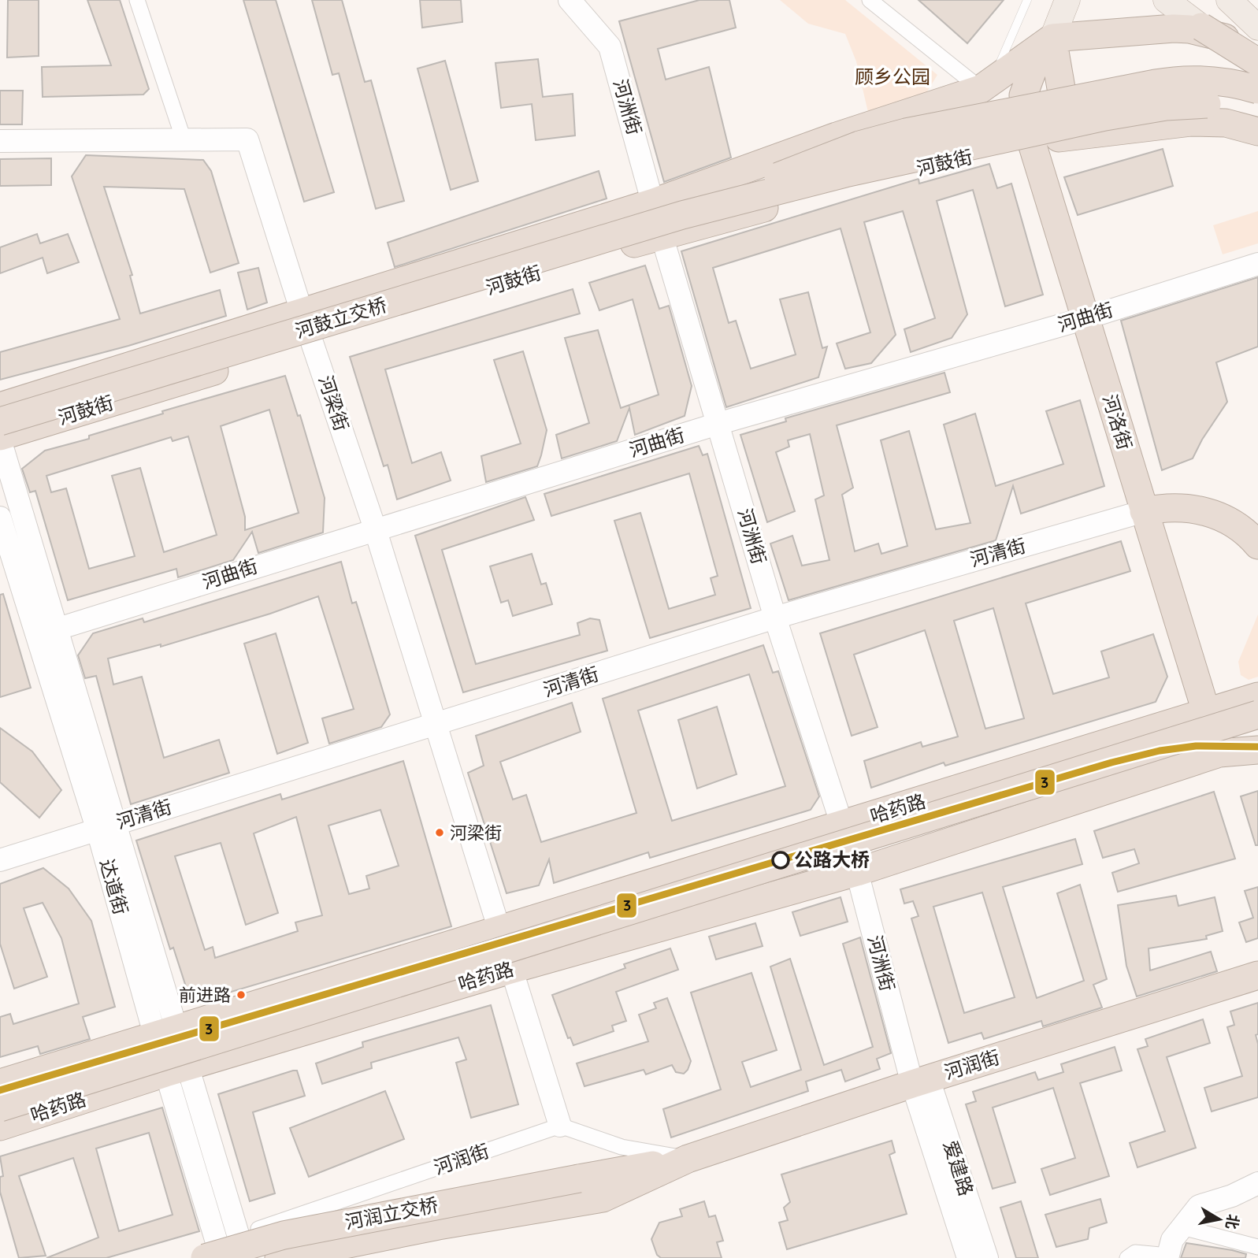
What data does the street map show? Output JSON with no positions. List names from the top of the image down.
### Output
{
  "streets": {
    "highway": [
      "河鼓街",
      "河鼓立交桥",
      "河洛街",
      "哈药路",
      "河润街",
      "河润立交桥"
    ],
    "street": [
      "河洲街",
      "河曲街",
      "河梁街",
      "河清街",
      "爱建路"
    ]
  },
  "crossings": [
    ["河洲街", "河鼓街"],
    ["河洲街", "河曲街"],
    ["河洲街", "河清街"],
    ["河洲街", "哈药路"],
    ["河洲街", "河润街"],
    ["河洲街", "爱建路"],
    ["河鼓街", "河梁街"],
    ["河鼓街", "河洛街"],
    ["河曲街", "河梁街"],
    ["河曲街", "河洛街"],
    ["河梁街", "河清街"],
    ["河梁街", "哈药路"],
    ["河梁街", "河润街"],
    ["河洛街", "河清街"],
    ["河洛街", "哈药路"],
    ["河润街", "爱建路"],
    ["河润街", "河润立交桥"]
  ],
  "parks": ["顾乡公园"],
  "places": ["河梁街", "公路大桥", "前进路"],
  "lines": ["transit line 3"],
  "north": "right"
}
